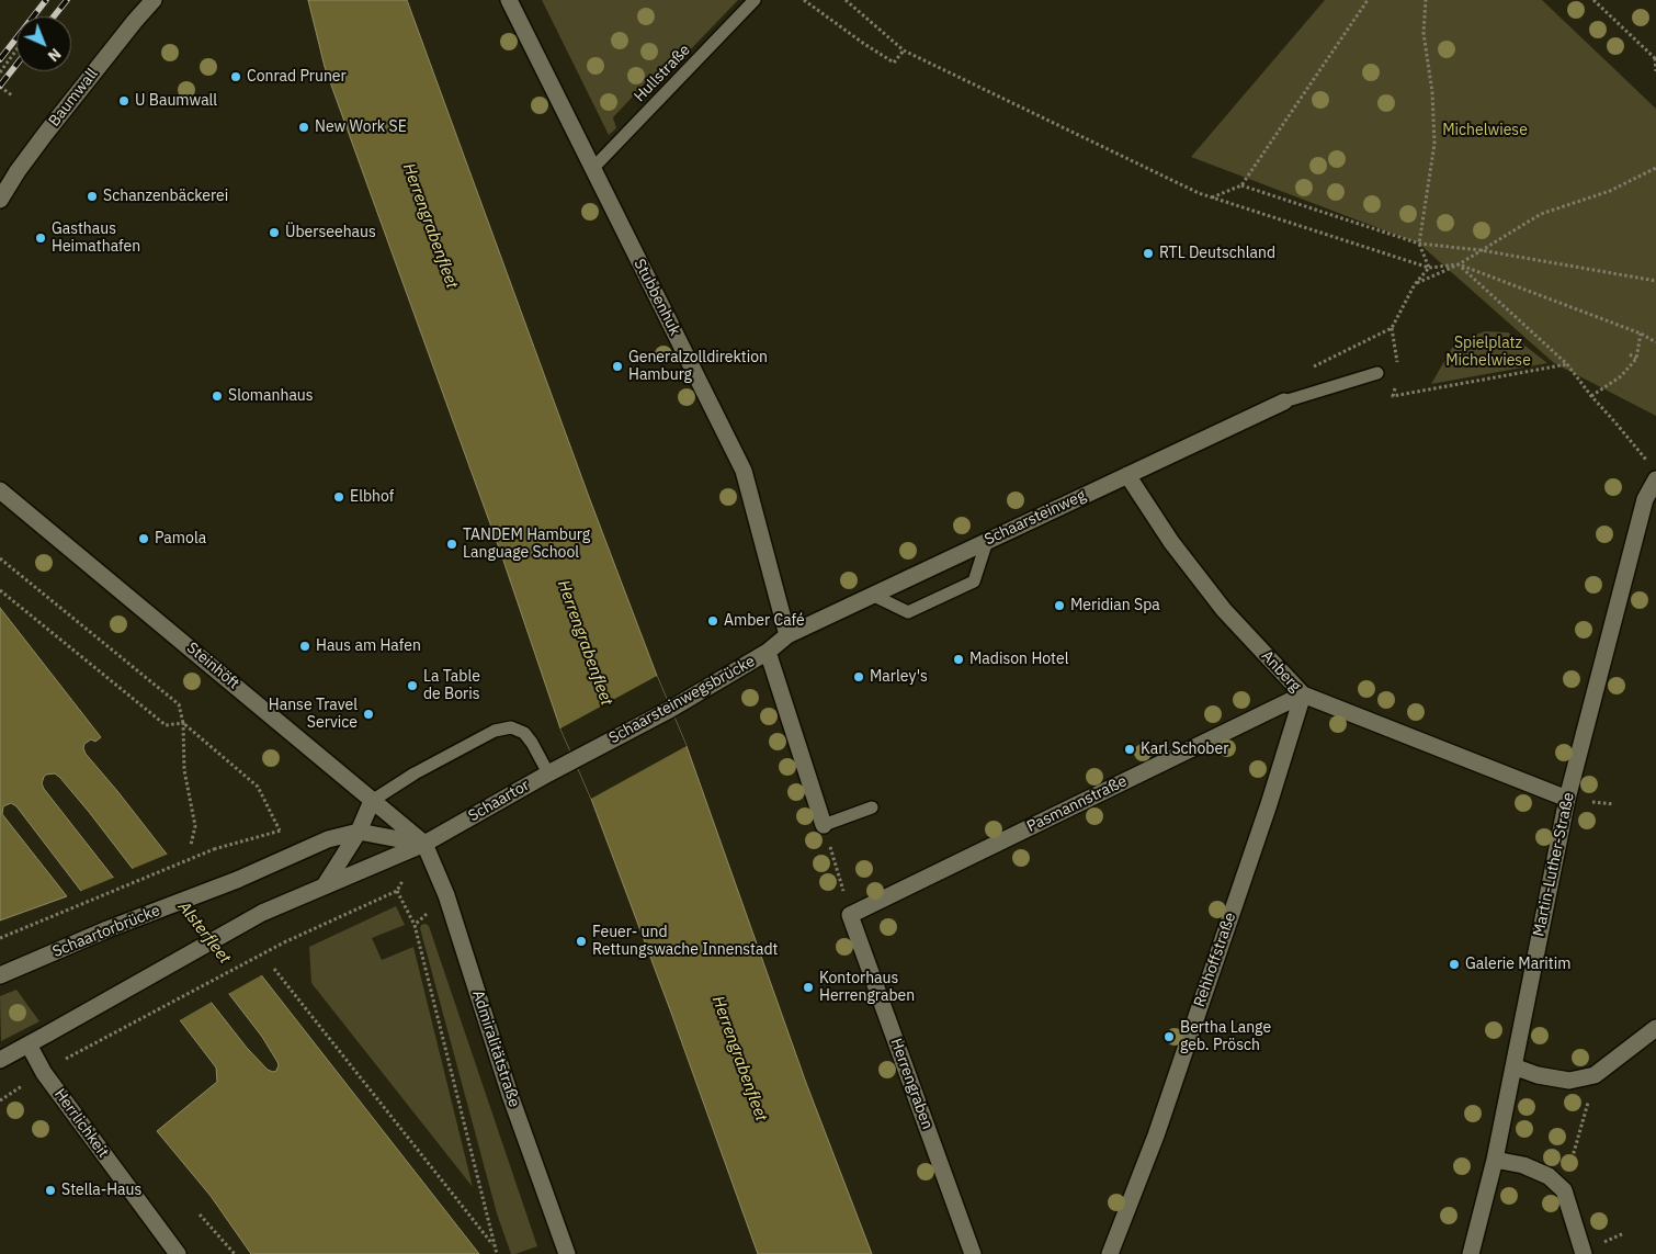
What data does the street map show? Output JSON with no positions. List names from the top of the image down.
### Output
{
  "streets": {
    "street": [
      "Baumwall",
      "Stubbenhuk",
      "Schaarsteinweg",
      "Steinhöft",
      "Anberg",
      "Schaarsteinwegsbrücke",
      "Schaartor",
      "Pasmannstraße",
      "Martin-Luther-Straße",
      "Schaartorbrücke",
      "Rehhoffstraße",
      "Admiralitätstraße",
      "Herrengraben",
      "Herrlichkeit"
    ],
    "lane": ["Hullstraße"]
  },
  "crossings": [
    ["Hullstraße", "Stubbenhuk"],
    ["Stubbenhuk", "Schaarsteinweg"],
    ["Stubbenhuk", "Schaarsteinwegsbrücke"],
    ["Schaarsteinweg", "Anberg"],
    ["Schaarsteinweg", "Schaarsteinwegsbrücke"],
    ["Steinhöft", "Schaartor"],
    ["Steinhöft", "Admiralitätstraße"],
    ["Anberg", "Pasmannstraße"],
    ["Anberg", "Martin-Luther-Straße"],
    ["Anberg", "Rehhoffstraße"],
    ["Schaarsteinwegsbrücke", "Schaartor"],
    ["Schaartor", "Admiralitätstraße"],
    ["Schaartor", "Herrlichkeit"],
    ["Pasmannstraße", "Rehhoffstraße"],
    ["Pasmannstraße", "Herrengraben"]
  ],
  "water": ["Herrengrabenfleet", "Alsterfleet"],
  "parks": ["Michelwiese", "Spielplatz Michelwiese"],
  "places": [
    "Conrad Pruner",
    "U Baumwall",
    "New Work SE",
    "Schanzenbäckerei",
    "Überseehaus",
    "Gasthaus Heimathafen",
    "RTL Deutschland",
    "Generalzolldirektion Hamburg",
    "Slomanhaus",
    "Elbhof",
    "Pamola",
    "TANDEM Hamburg Language School",
    "Meridian Spa",
    "Amber Café",
    "Haus am Hafen",
    "Madison Hotel",
    "Marley's",
    "La Table de Boris",
    "Hanse Travel Service",
    "Karl Schober",
    "Feuer- und Rettungswache Innenstadt",
    "Galerie Maritim",
    "Kontorhaus Herrengraben",
    "Bertha Lange geb. Prösch",
    "Stella-Haus"
  ],
  "north": "bottom right"
}
